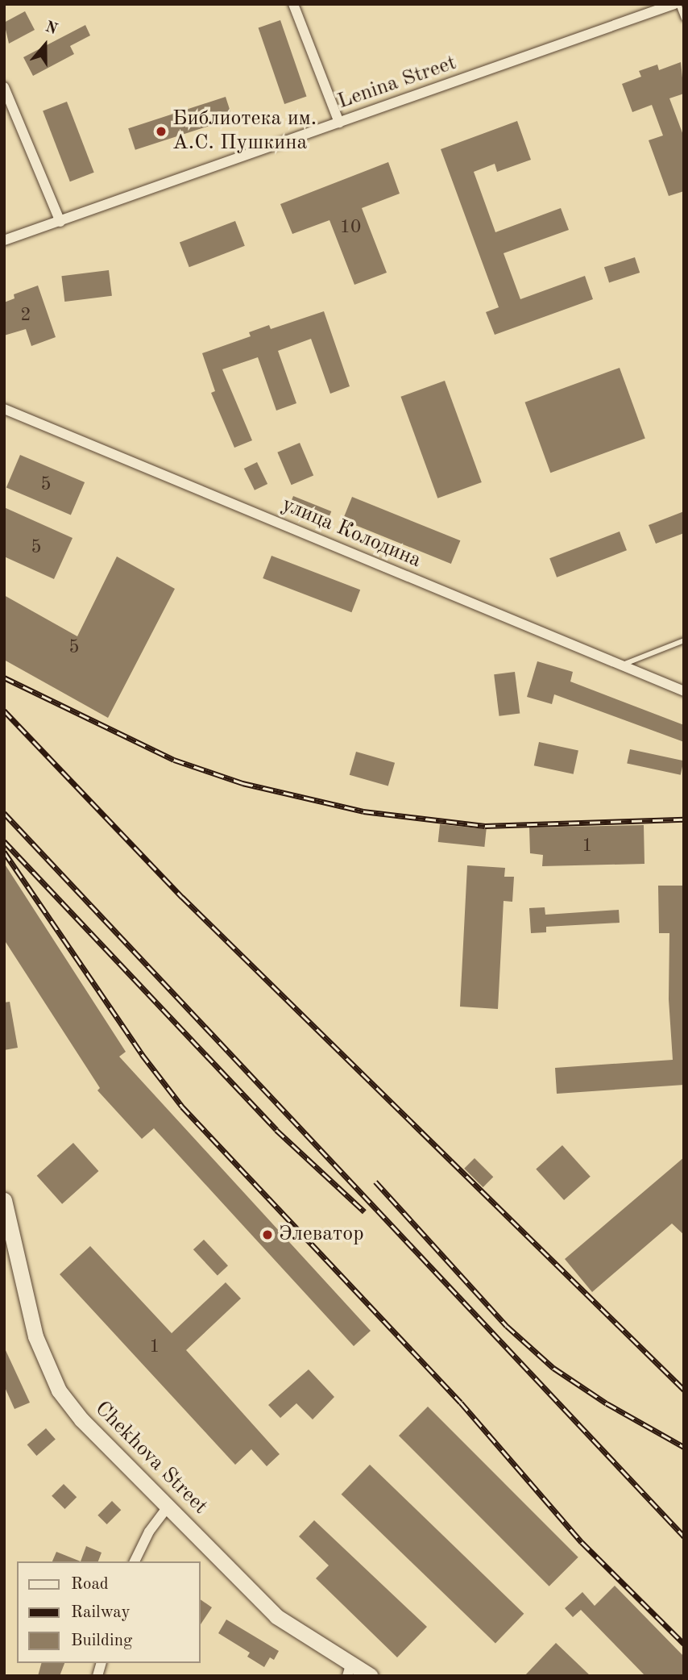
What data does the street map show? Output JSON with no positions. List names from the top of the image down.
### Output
{
  "streets": {
    "main road": ["Chekhova Street"],
    "street": ["Lenina Street", "улица Колодина"]
  },
  "places": ["Библиотека им. А.С. Пушкина", "Элеватор"],
  "house_numbers": [
    "10",
    "2",
    "5",
    "5",
    "5",
    "1",
    "1"
  ],
  "legend": ["Road", "Railway", "Building"],
  "north": "top"
}
